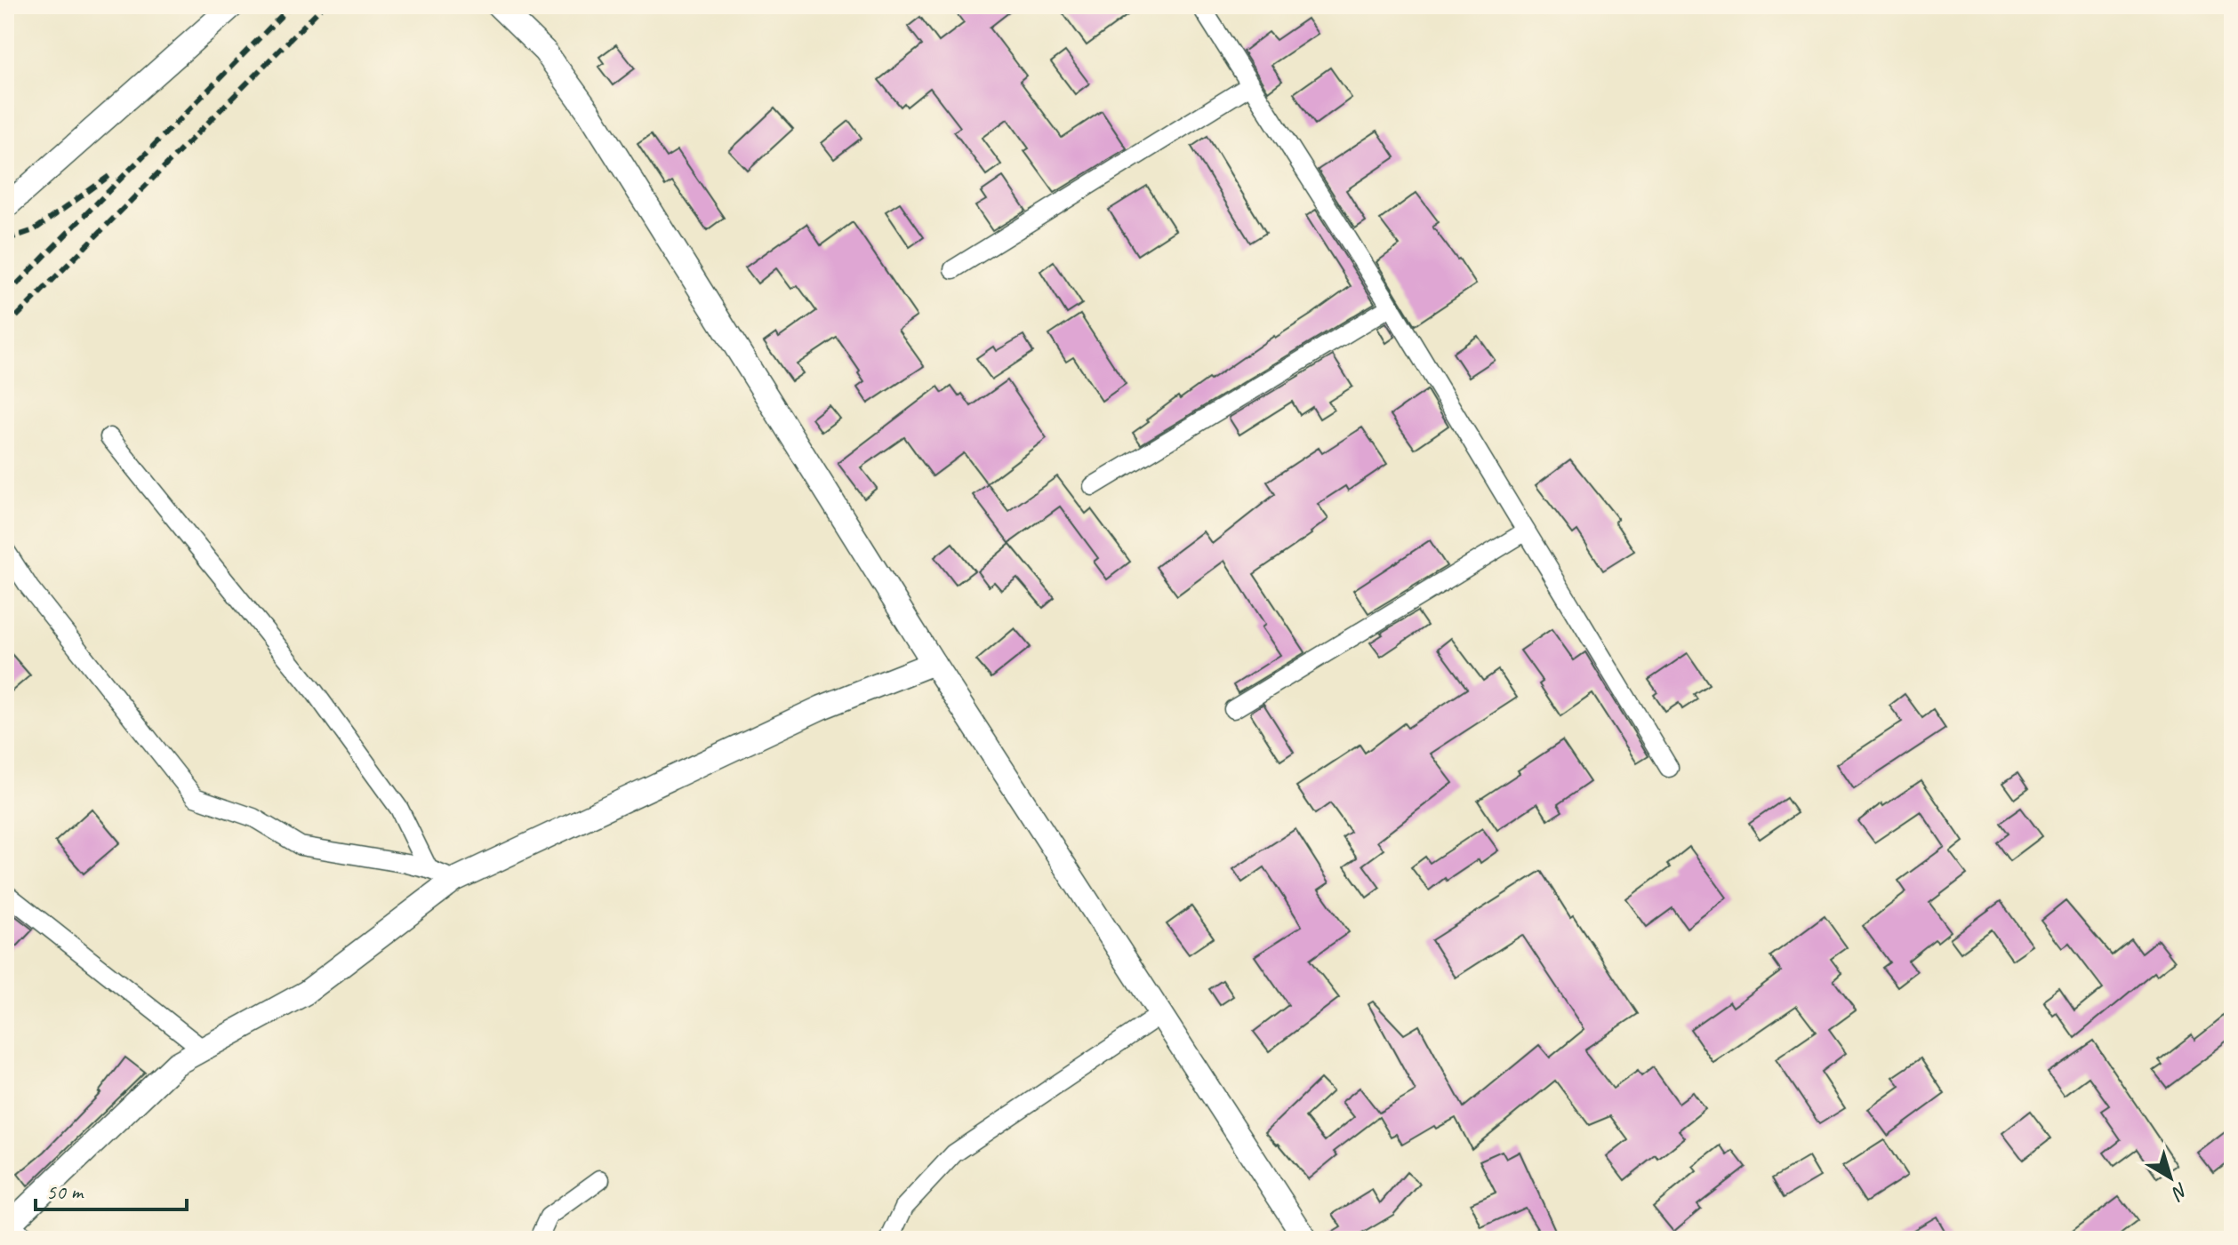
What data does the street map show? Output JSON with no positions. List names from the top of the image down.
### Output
{
  "scale_bar": "50 m",
  "north": "bottom right"
}
